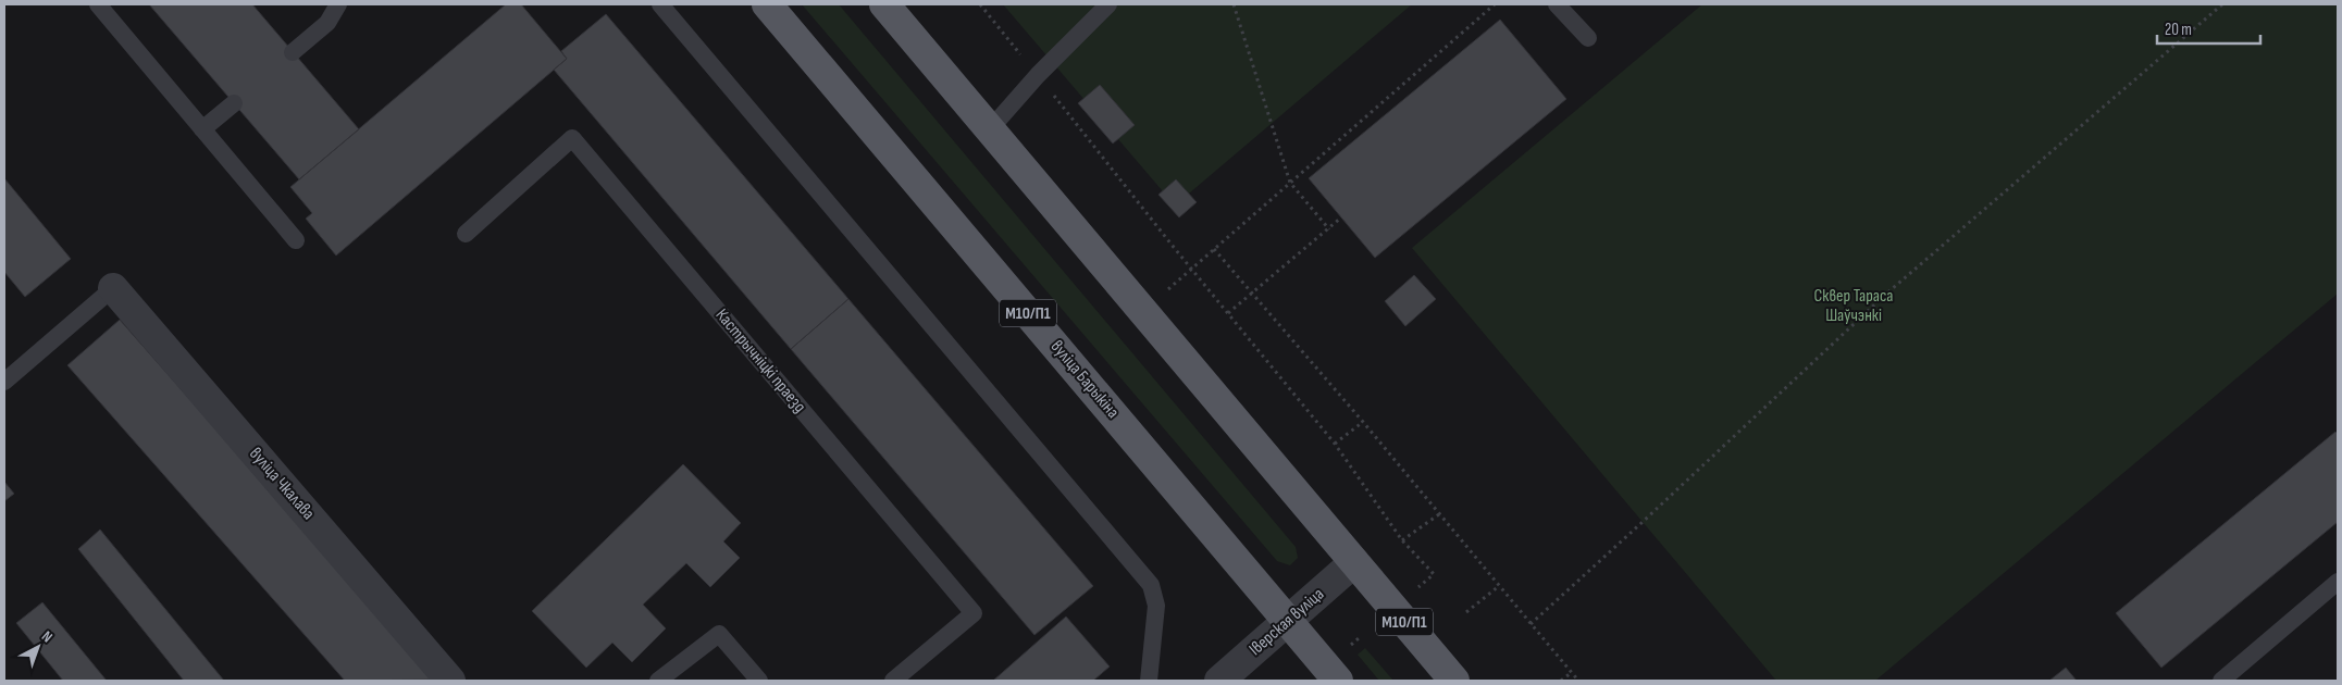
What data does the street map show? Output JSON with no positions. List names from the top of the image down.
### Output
{
  "streets": {
    "main road": ["М10/П1", "вуліца Барыкіна"],
    "street": ["вуліца Чкалава", "Іверская вуліца"],
    "lane": ["Кастрычніцкі праезд"]
  },
  "crossings": [
    ["М10/П1", "Іверская вуліца"],
    ["вуліца Барыкіна", "Іверская вуліца"]
  ],
  "parks": ["Сквер Тараса Шаўчэнкі"],
  "scale_bar": "20 m",
  "north": "top right"
}
